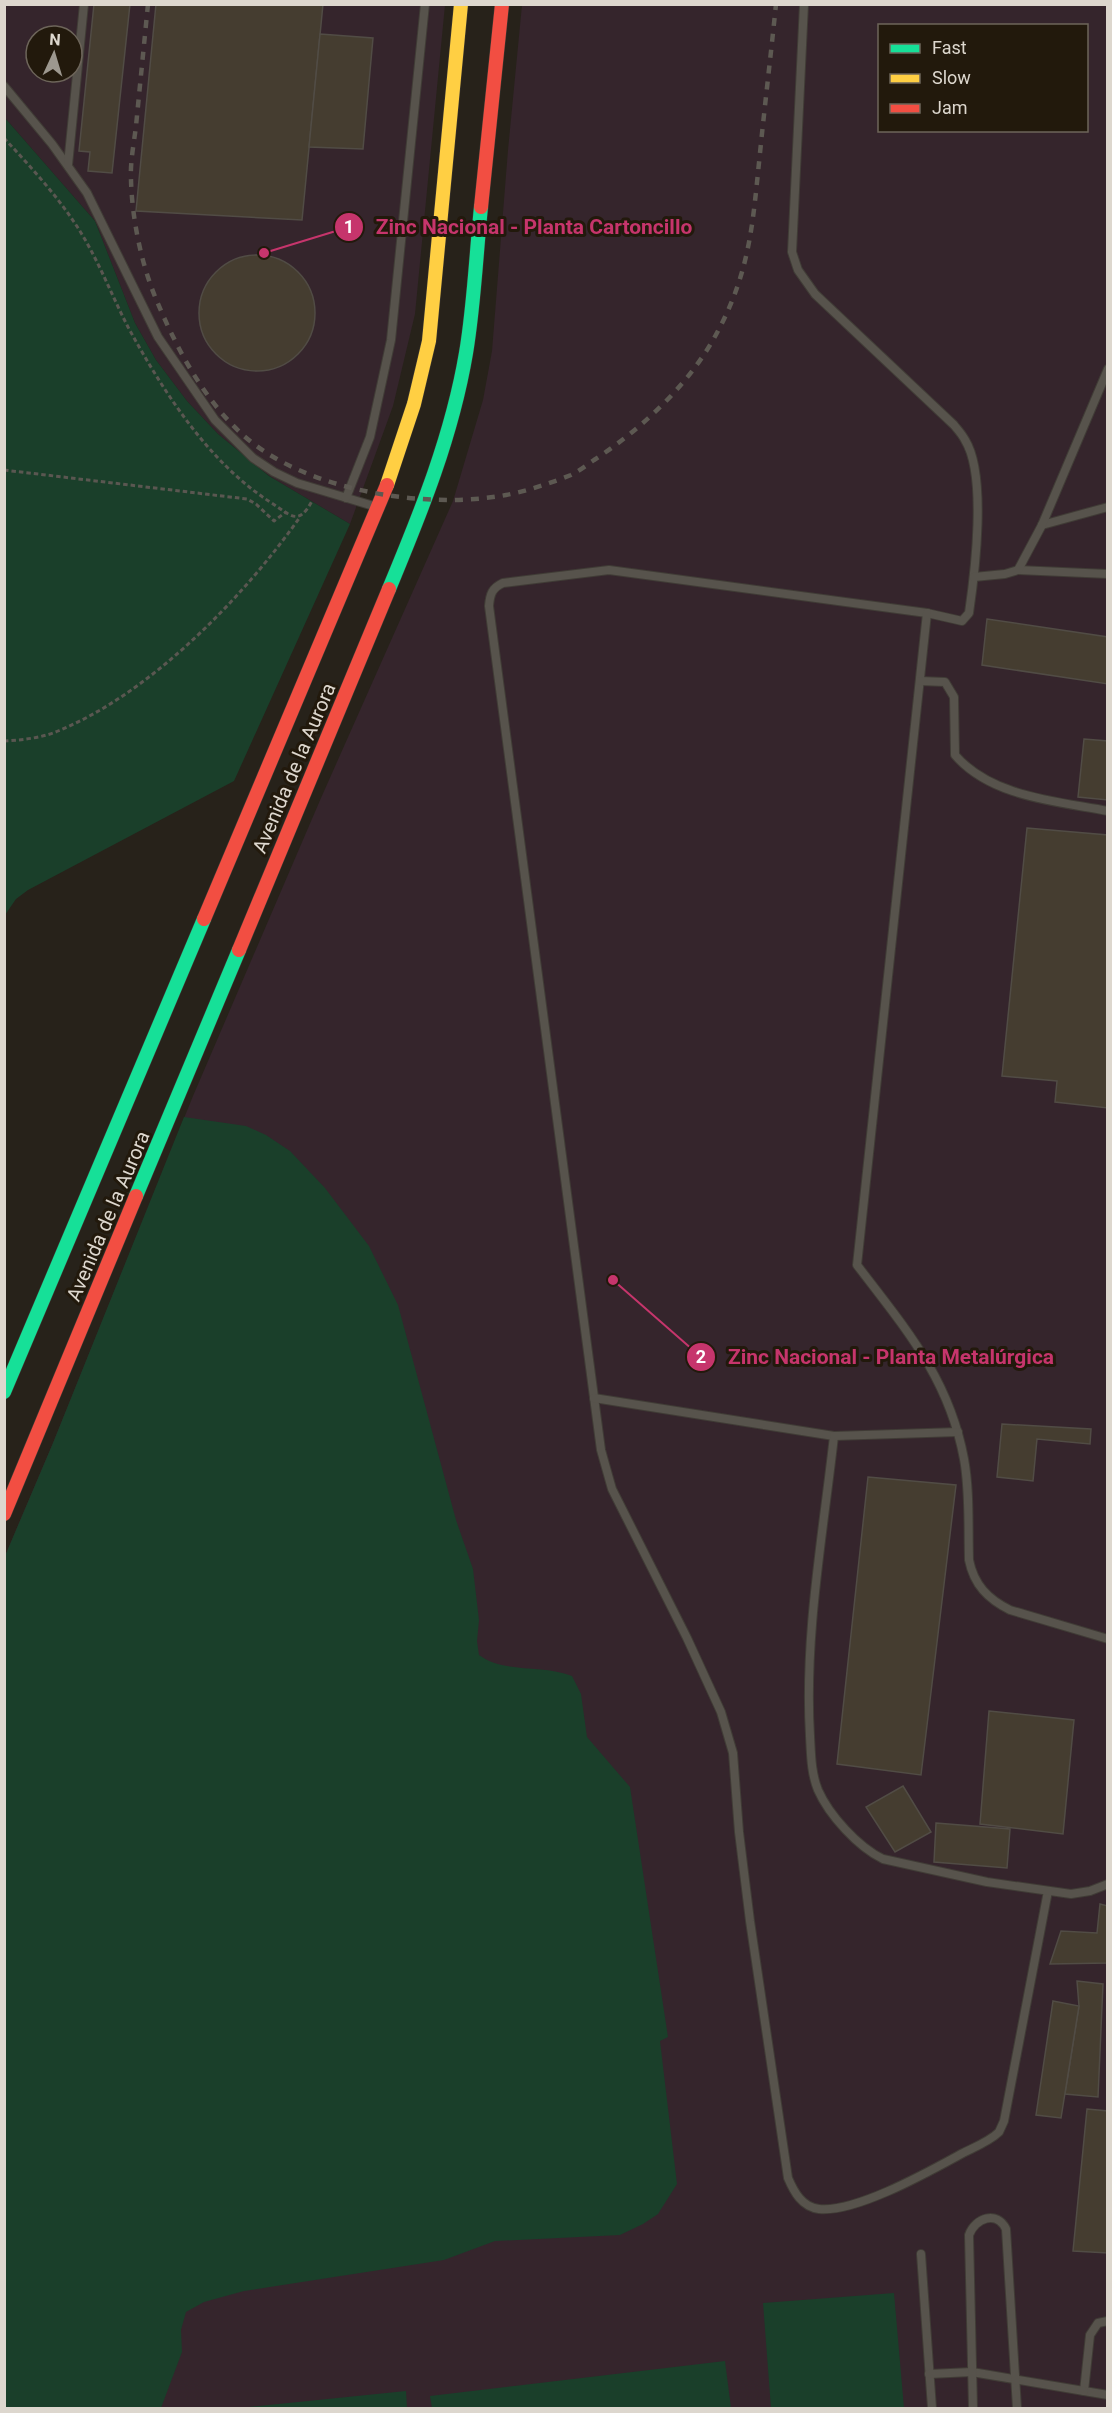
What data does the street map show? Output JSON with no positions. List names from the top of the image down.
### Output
{
  "streets": {
    "main road": ["Avenida de la Aurora"]
  },
  "places": ["Zinc Nacional - Planta Cartoncillo", "Zinc Nacional - Planta Metalúrgica"],
  "legend": ["Fast", "Slow", "Jam"],
  "north": "top"
}
